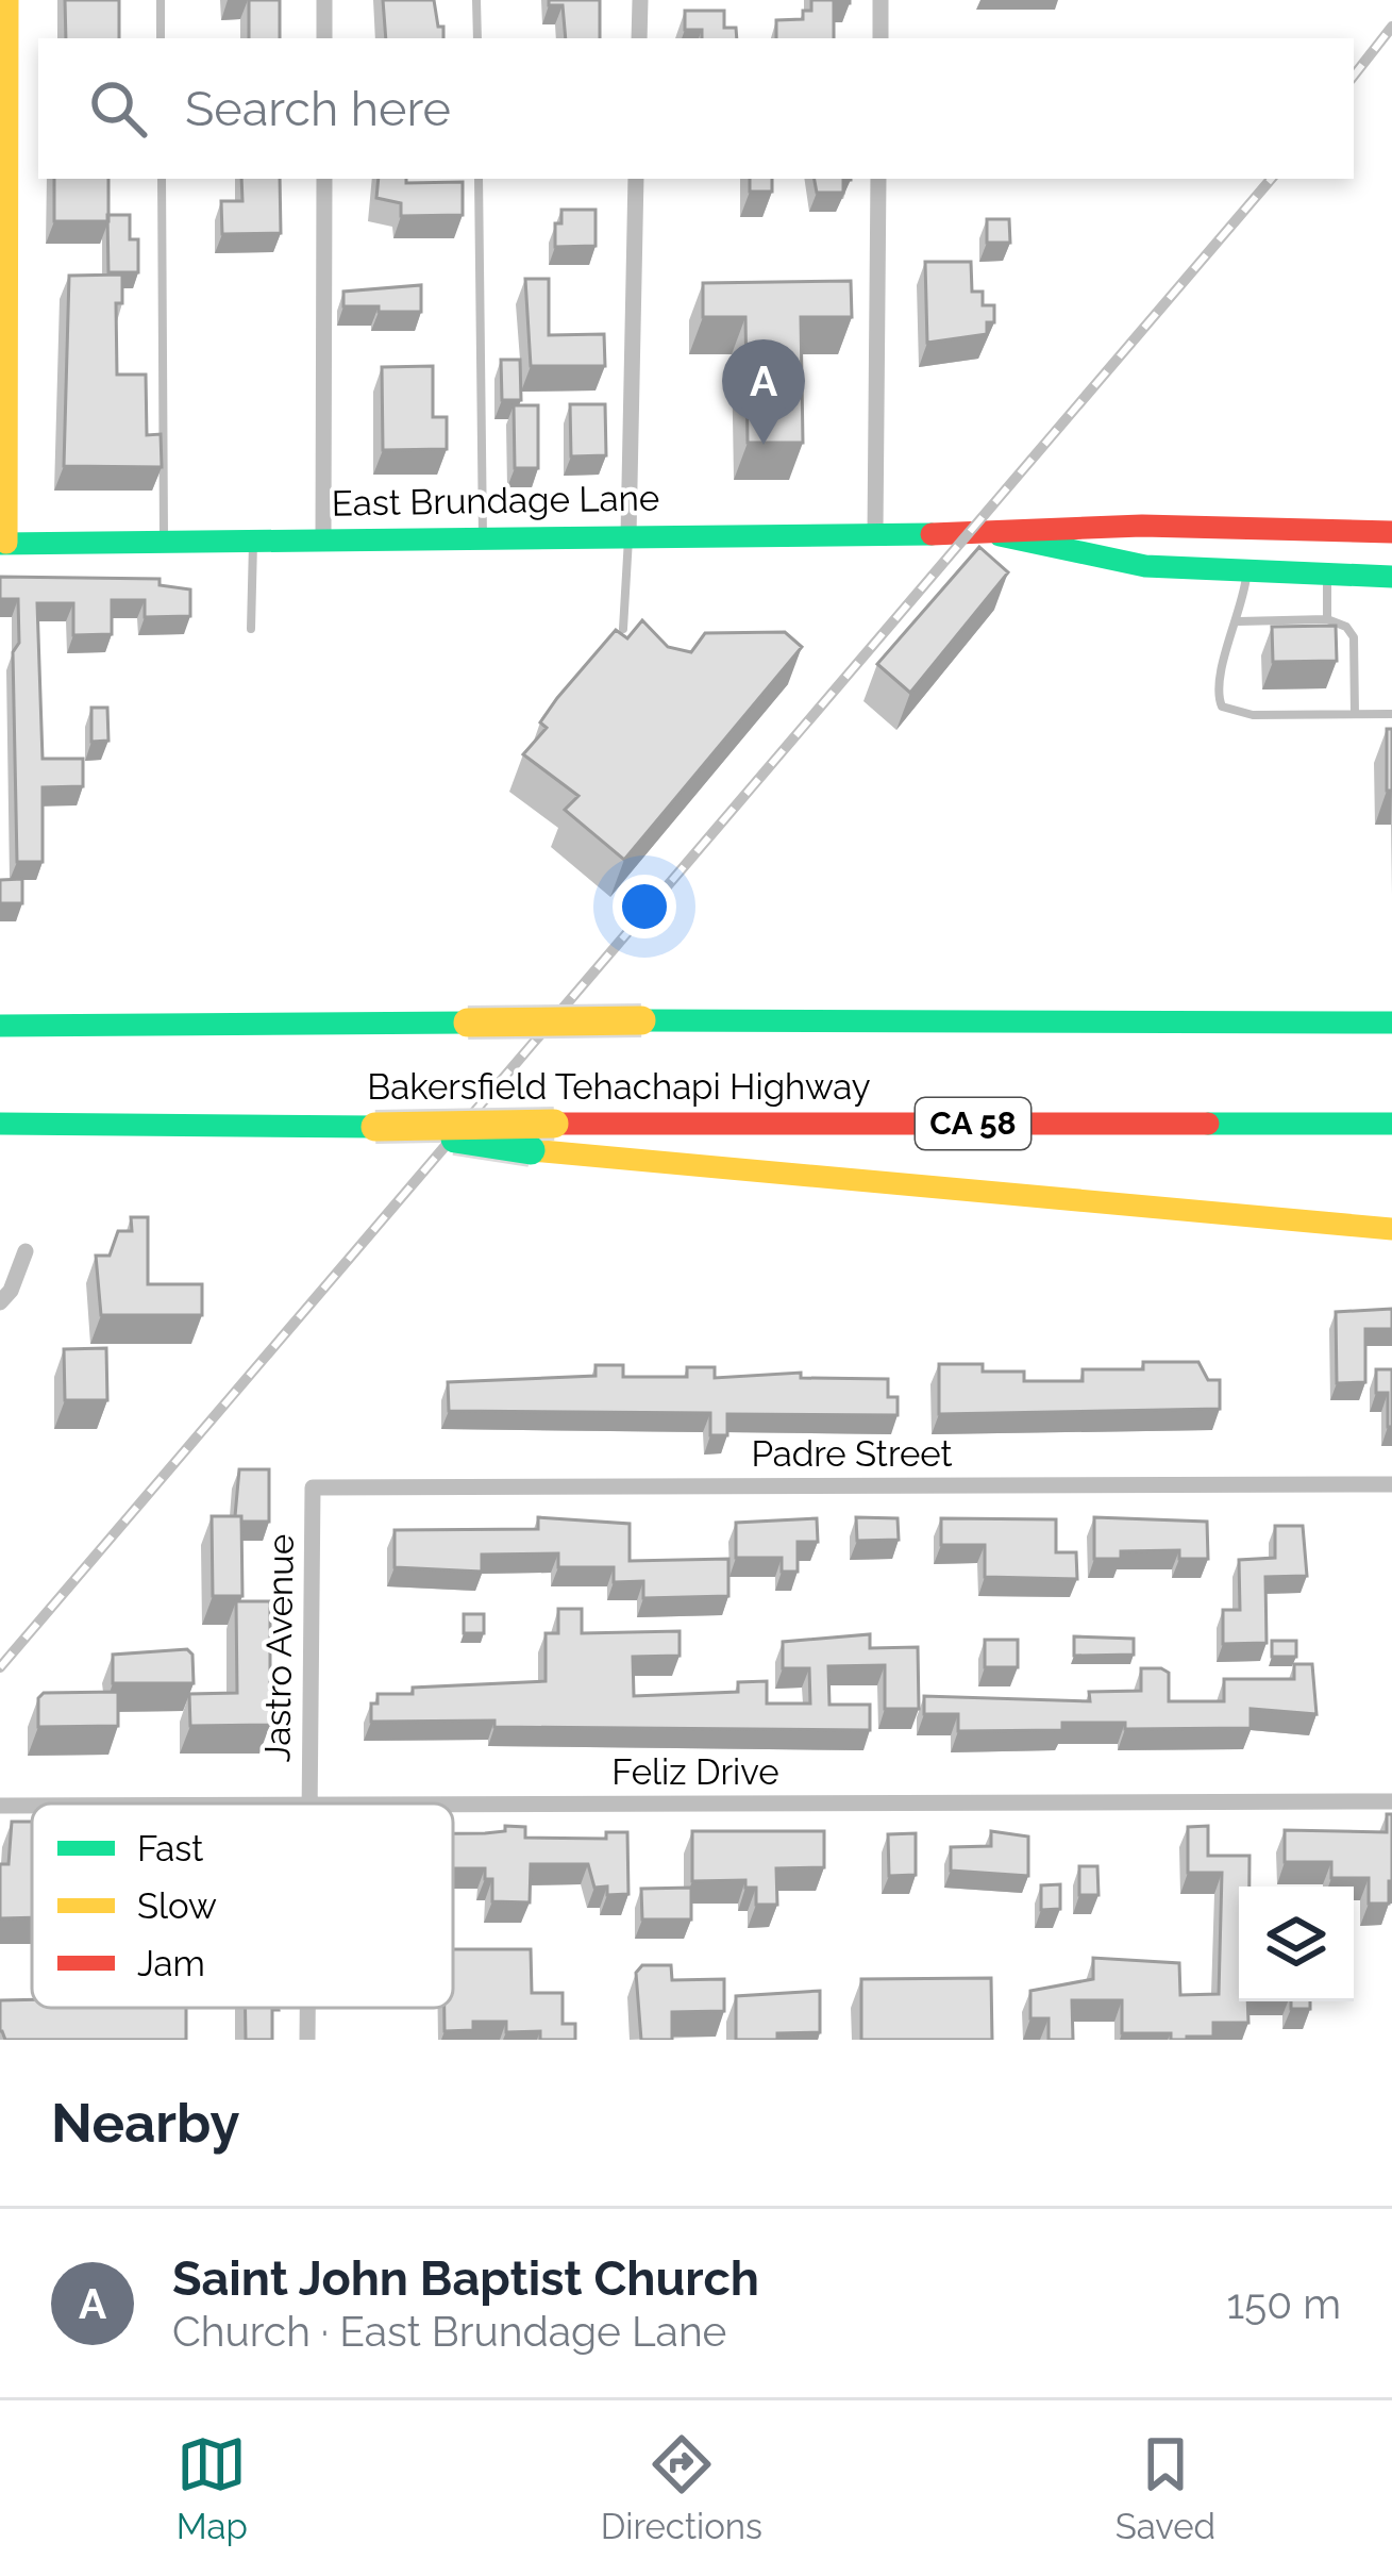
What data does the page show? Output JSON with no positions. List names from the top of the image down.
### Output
{
  "streets": {
    "main road": ["East Brundage Lane", "Bakersfield Tehachapi Highway", "CA 58"],
    "street": ["Padre Street", "Jastro Avenue", "Feliz Drive"]
  },
  "crossings": [
    ["Padre Street", "Jastro Avenue"]
  ],
  "legend": ["Fast", "Slow", "Jam"],
  "page": {
    "search": "Search here",
    "pins": "A",
    "heading": "Nearby",
    "list": [
      {
        "mark": "A",
        "name": "Saint John Baptist Church",
        "note": "Church · East Brundage Lane",
        "value": "150 m"
      }
    ],
    "nav": ["Map", "Directions", "Saved"]
  }
}
